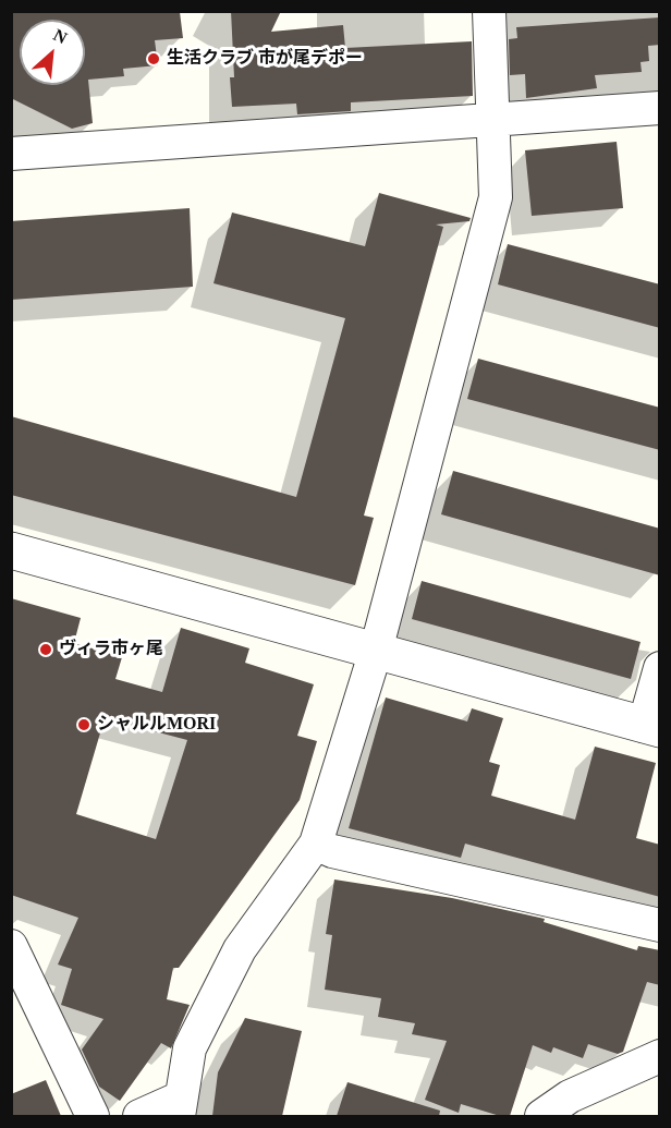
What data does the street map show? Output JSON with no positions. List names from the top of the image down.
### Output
{
  "places": ["生活クラブ 市が尾デポー", "ヴィラ市ヶ尾", "シャルルMORI"],
  "north": "top right"
}
